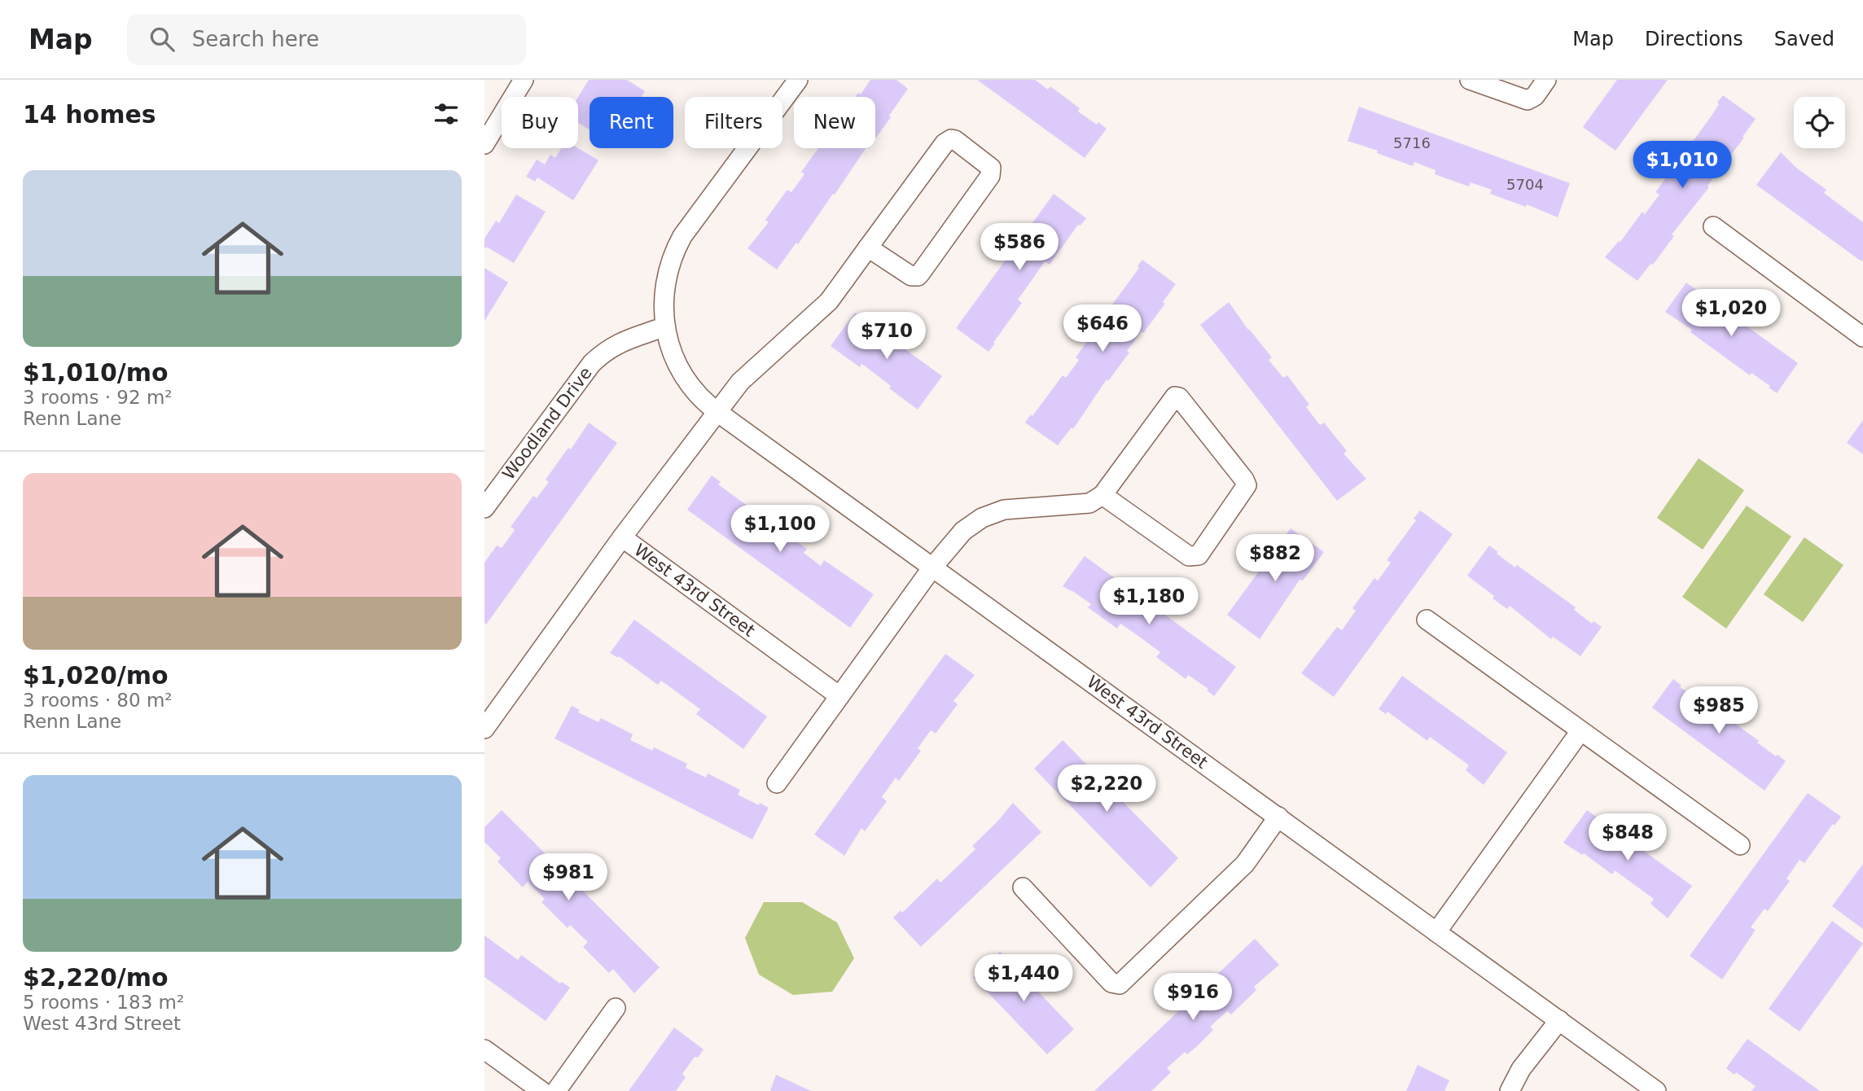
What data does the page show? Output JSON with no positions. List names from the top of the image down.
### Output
{
  "streets": {
    "street": ["Woodland Drive", "West 43rd Street"]
  },
  "crossings": [
    ["Woodland Drive", "West 43rd Street"]
  ],
  "house_numbers": ["5716", "5704"],
  "page": {
    "header": "Map",
    "search": "Search here",
    "nav": ["Map", "Directions", "Saved"],
    "heading": "14 homes",
    "chip": [
      "Buy",
      "Rent",
      "Filters",
      "New"
    ],
    "price": [
      "$1,010",
      "$586",
      "$1,020",
      "$646",
      "$710",
      "$1,100",
      "$882",
      "$1,180",
      "$985",
      "$2,220",
      "$848",
      "$981",
      "$1,440",
      "$916"
    ],
    "list": [
      {
        "name": "$1,010/mo",
        "note": "3 rooms · 92 m² · Renn Lane"
      },
      {
        "name": "$1,020/mo",
        "note": "3 rooms · 80 m² · Renn Lane"
      },
      {
        "name": "$2,220/mo",
        "note": "5 rooms · 183 m² · West 43rd Street"
      }
    ]
  }
}
